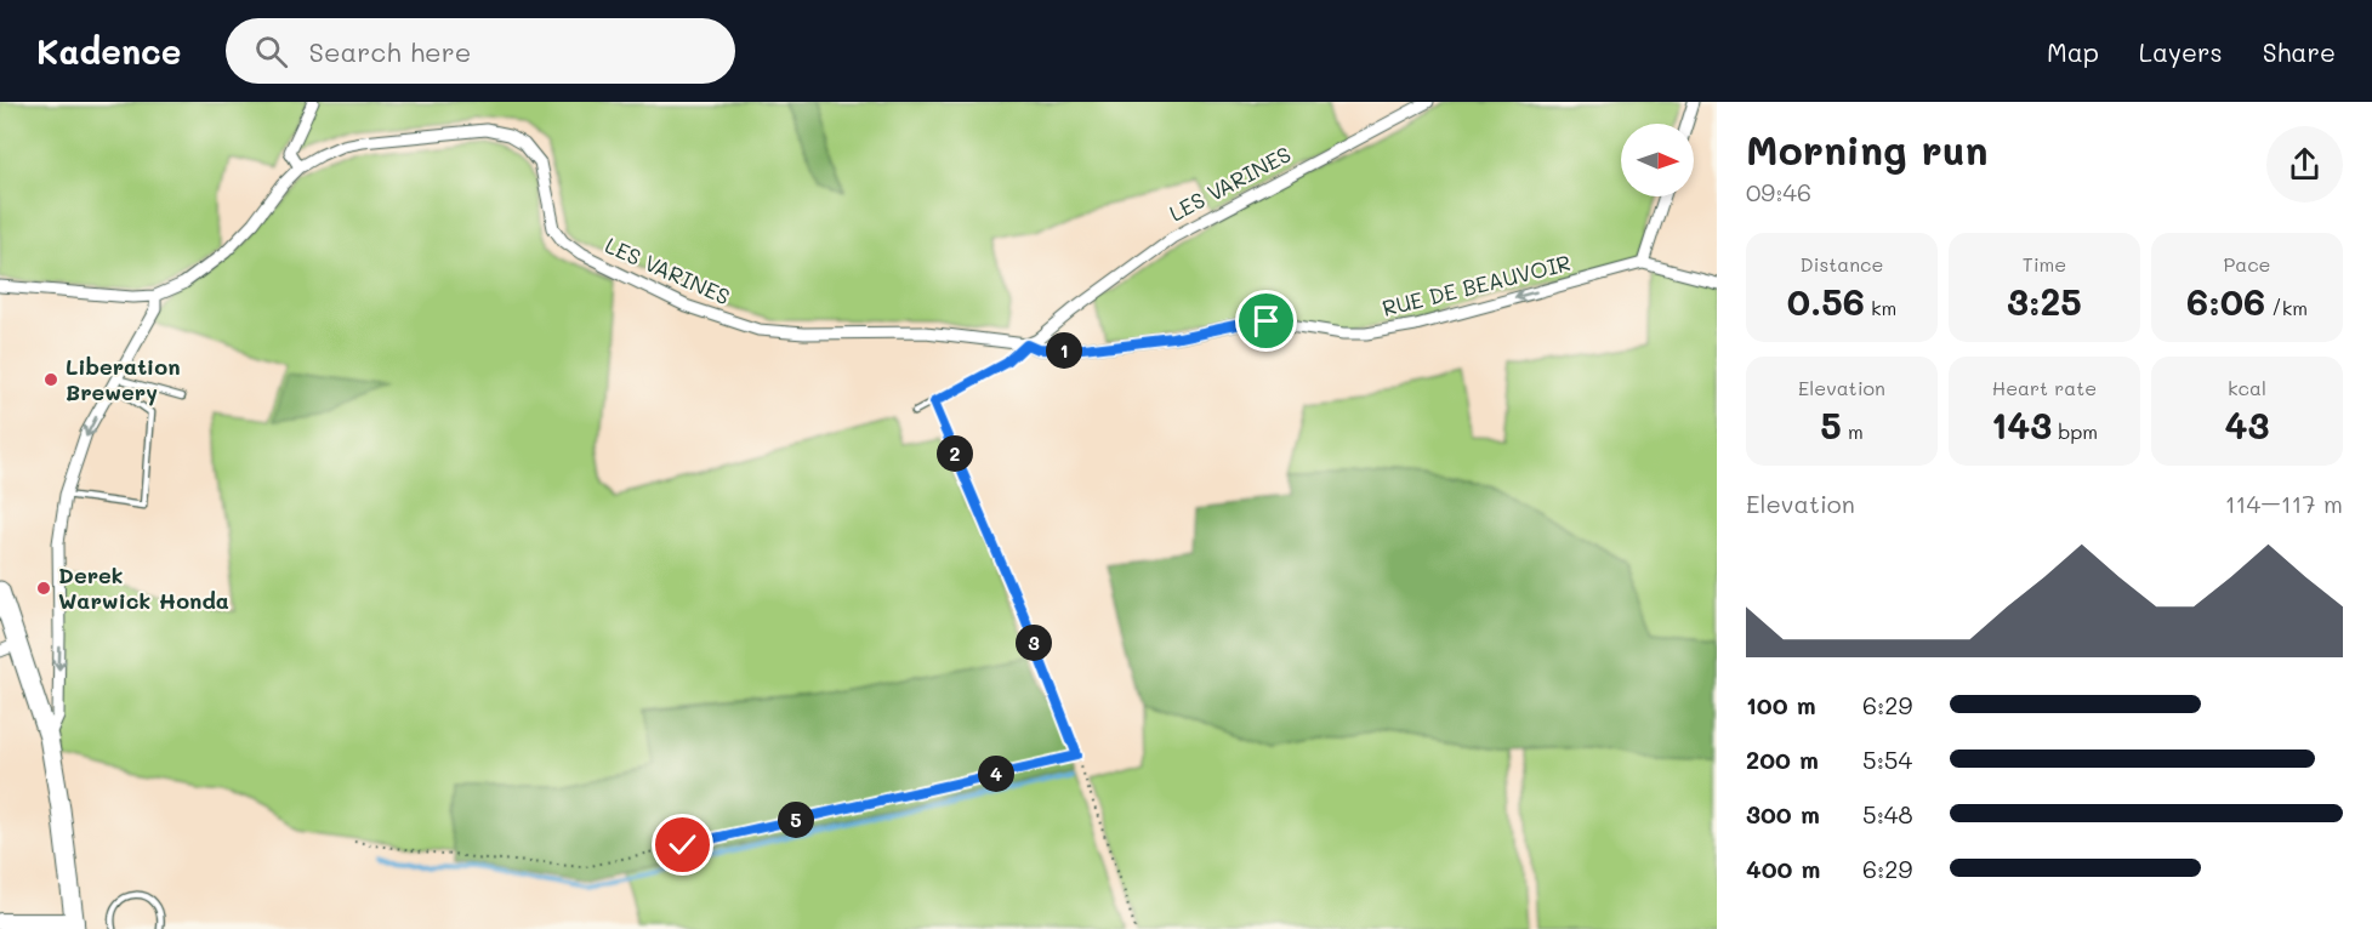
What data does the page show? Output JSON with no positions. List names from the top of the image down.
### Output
{
  "streets": {
    "street": ["LES VARINES", "RUE DE BEAUVOIR"]
  },
  "crossings": [
    ["LES VARINES", "RUE DE BEAUVOIR"]
  ],
  "one_way": ["RUE DE BEAUVOIR"],
  "places": ["Liberation Brewery", "Derek Warwick Honda"],
  "north": "right",
  "page": {
    "header": "Kadence",
    "search": "Search here",
    "nav": ["Map", "Layers", "Share"],
    "heading": ["Morning run", "09:46"],
    "stats": [
      ["Distance", "0.56 km"],
      ["Time", "3:25"],
      ["Pace", "6:06 /km"],
      ["Elevation", "5 m"],
      ["Heart rate", "143 bpm"],
      ["kcal", "43"]
    ],
    "pins": [
      "1",
      "2",
      "3",
      "4",
      "5"
    ],
    "chart": ["Elevation", "114–117 m"],
    "list": [
      {
        "name": "100 m",
        "note": "6:29"
      },
      {
        "name": "200 m",
        "note": "5:54"
      },
      {
        "name": "300 m",
        "note": "5:48"
      },
      {
        "name": "400 m",
        "note": "6:29"
      }
    ]
  }
}
